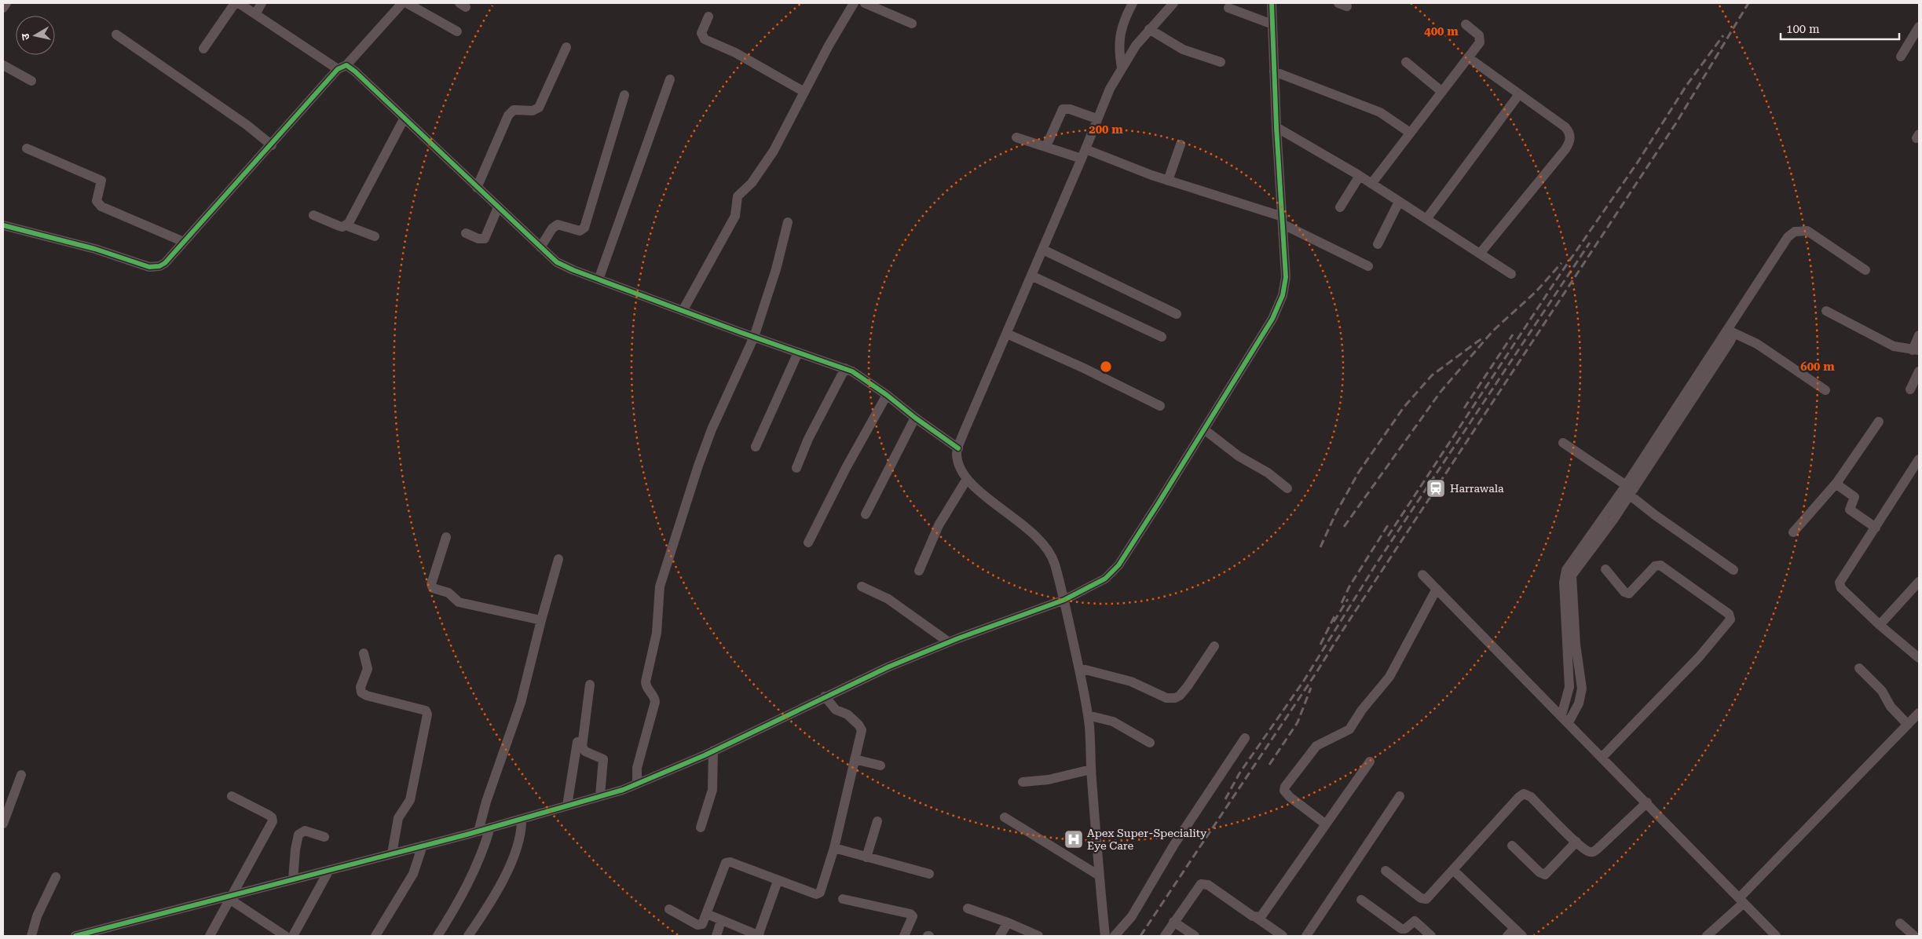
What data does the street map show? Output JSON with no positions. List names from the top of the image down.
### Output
{
  "places": {
    "station": ["Harrawala"],
    "hospital": ["Apex Super-Speciality Eye Care"]
  },
  "scale_bar": "100 m",
  "north": "left",
  "rings": ["400 m", "200 m", "600 m"]
}
